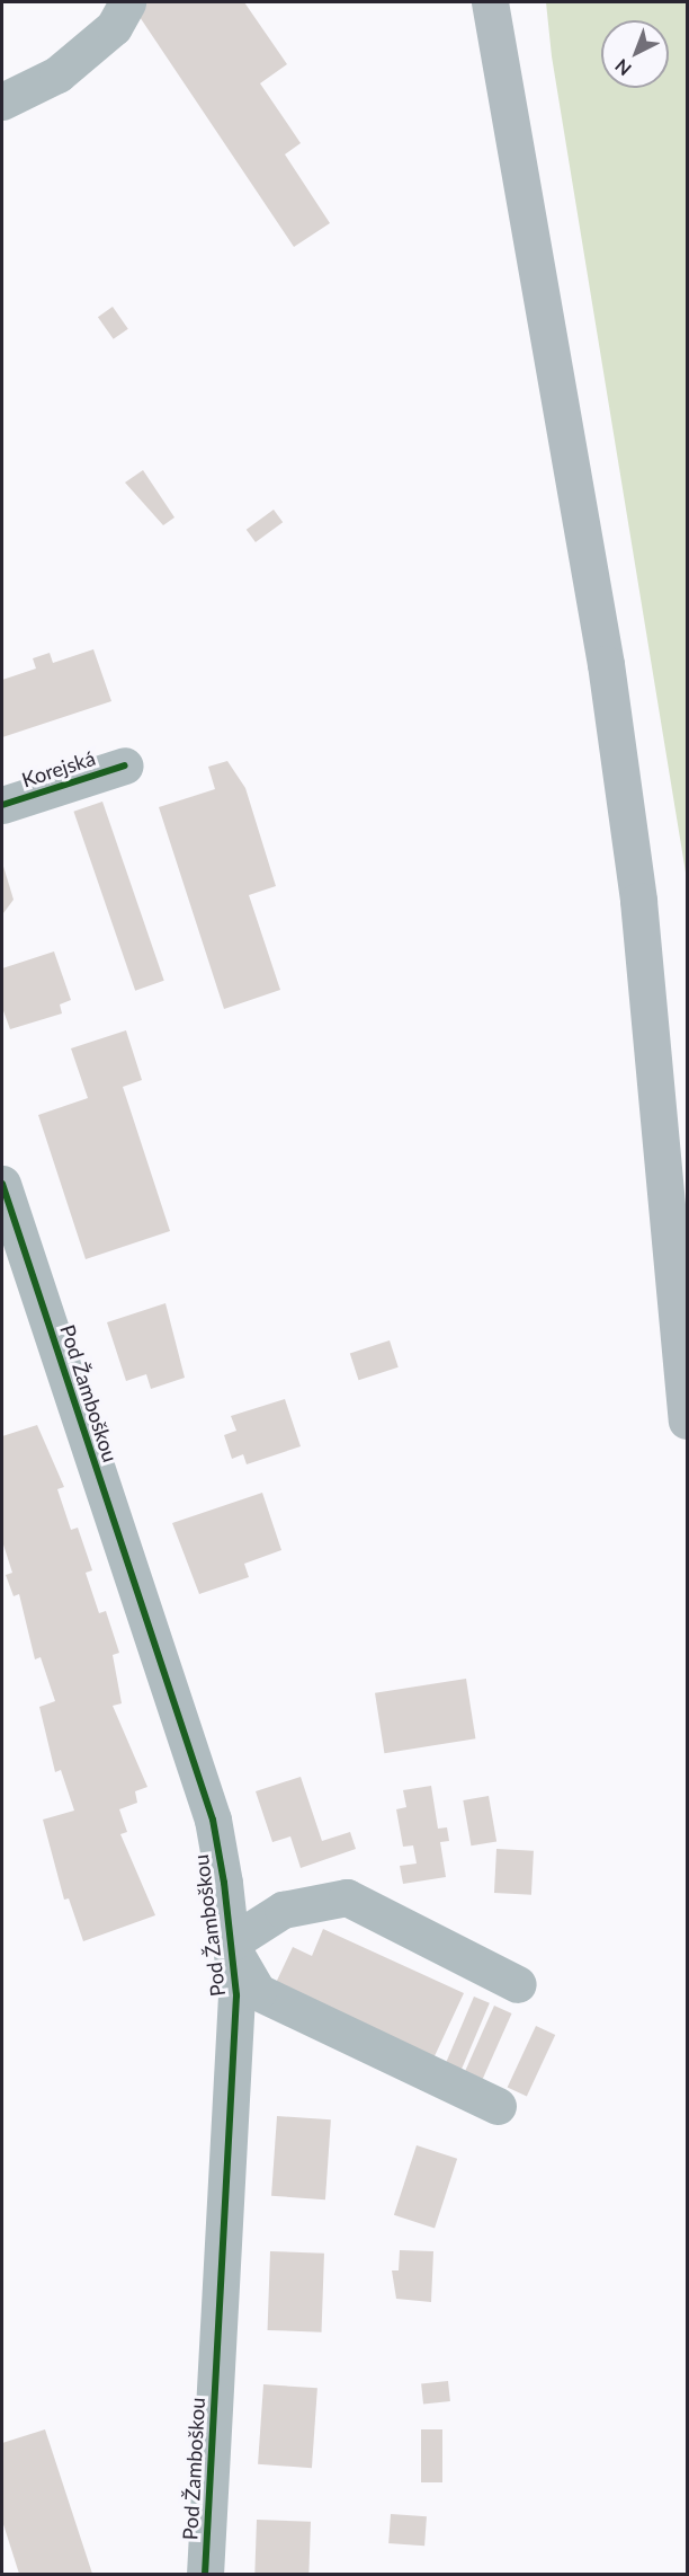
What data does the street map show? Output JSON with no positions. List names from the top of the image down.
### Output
{
  "streets": {
    "street": ["Korejská", "Pod Žamboškou"]
  },
  "north": "bottom left"
}
